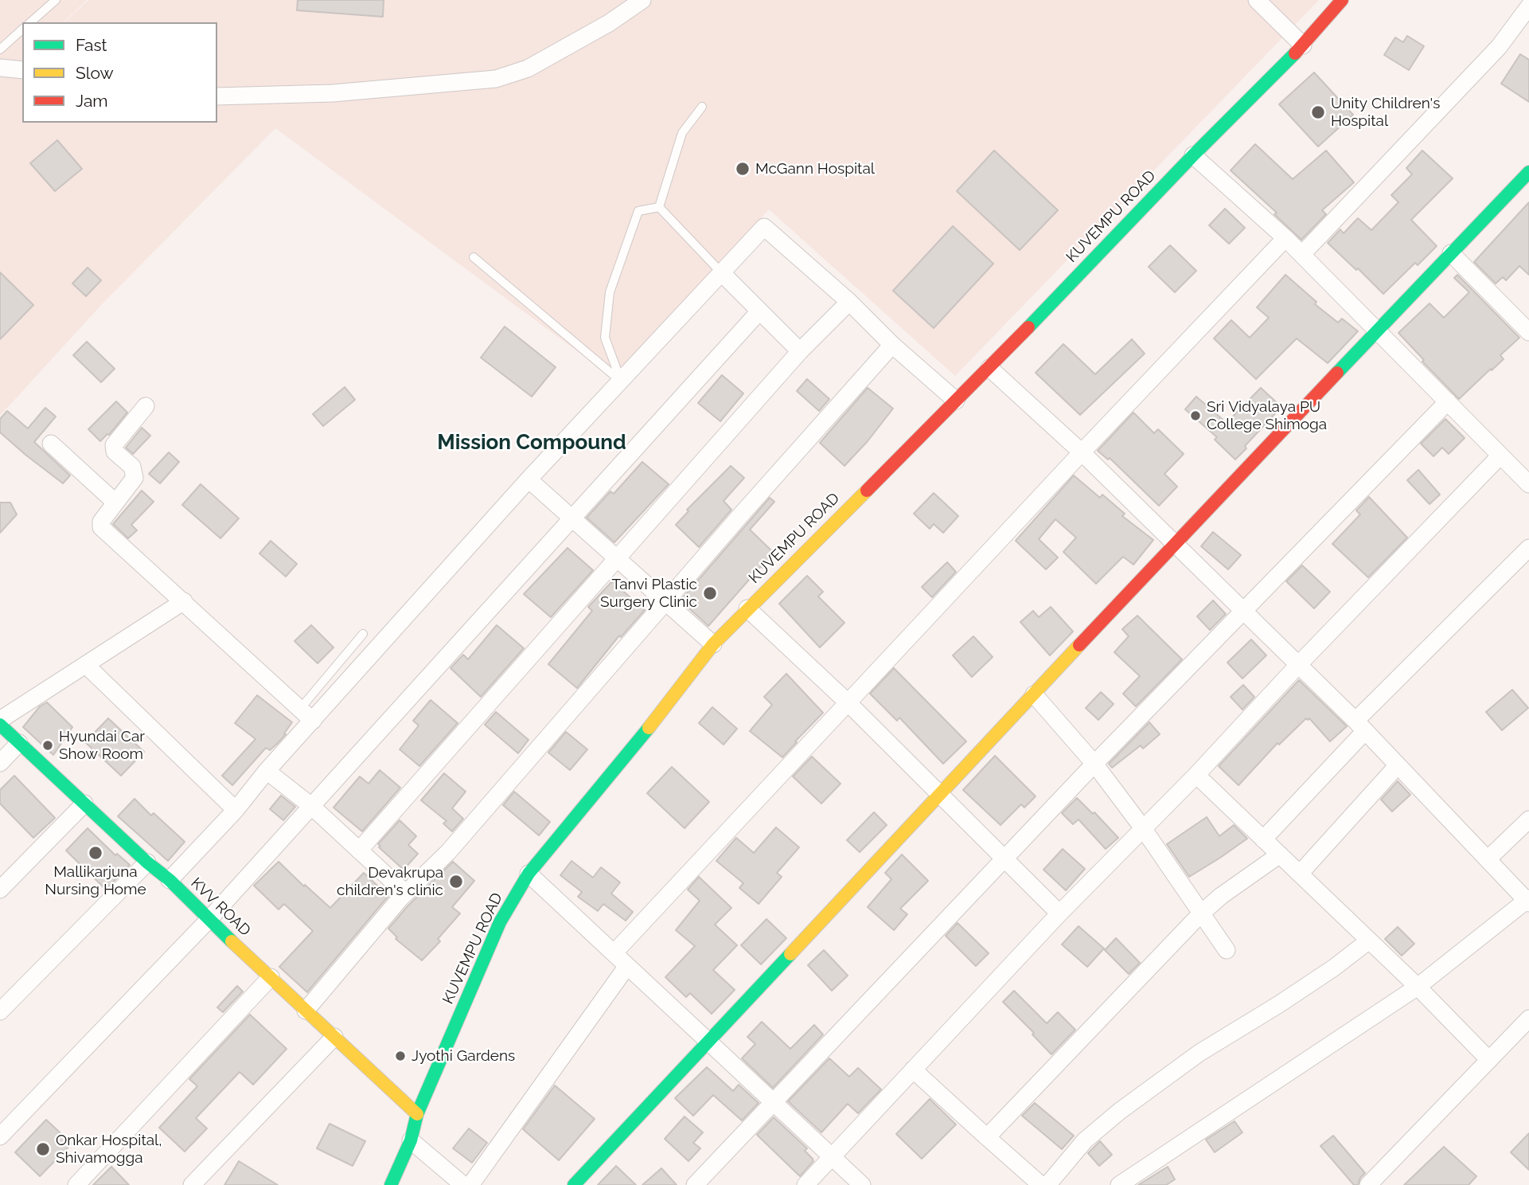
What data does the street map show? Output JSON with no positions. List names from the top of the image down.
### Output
{
  "streets": {
    "main road": ["KUVEMPU ROAD", "KVV ROAD"]
  },
  "crossings": [
    ["KUVEMPU ROAD", "KVV ROAD"]
  ],
  "districts": ["Mission Compound"],
  "places": [
    "Unity Children's Hospital",
    "McGann Hospital",
    "Sri Vidyalaya PU College Shimoga",
    "Tanvi Plastic Surgery Clinic",
    "Hyundai Car Show Room",
    "Mallikarjuna Nursing Home",
    "Devakrupa children's clinic",
    "Jyothi Gardens",
    "Onkar Hospital, Shivamogga"
  ],
  "legend": ["Fast", "Slow", "Jam"]
}
